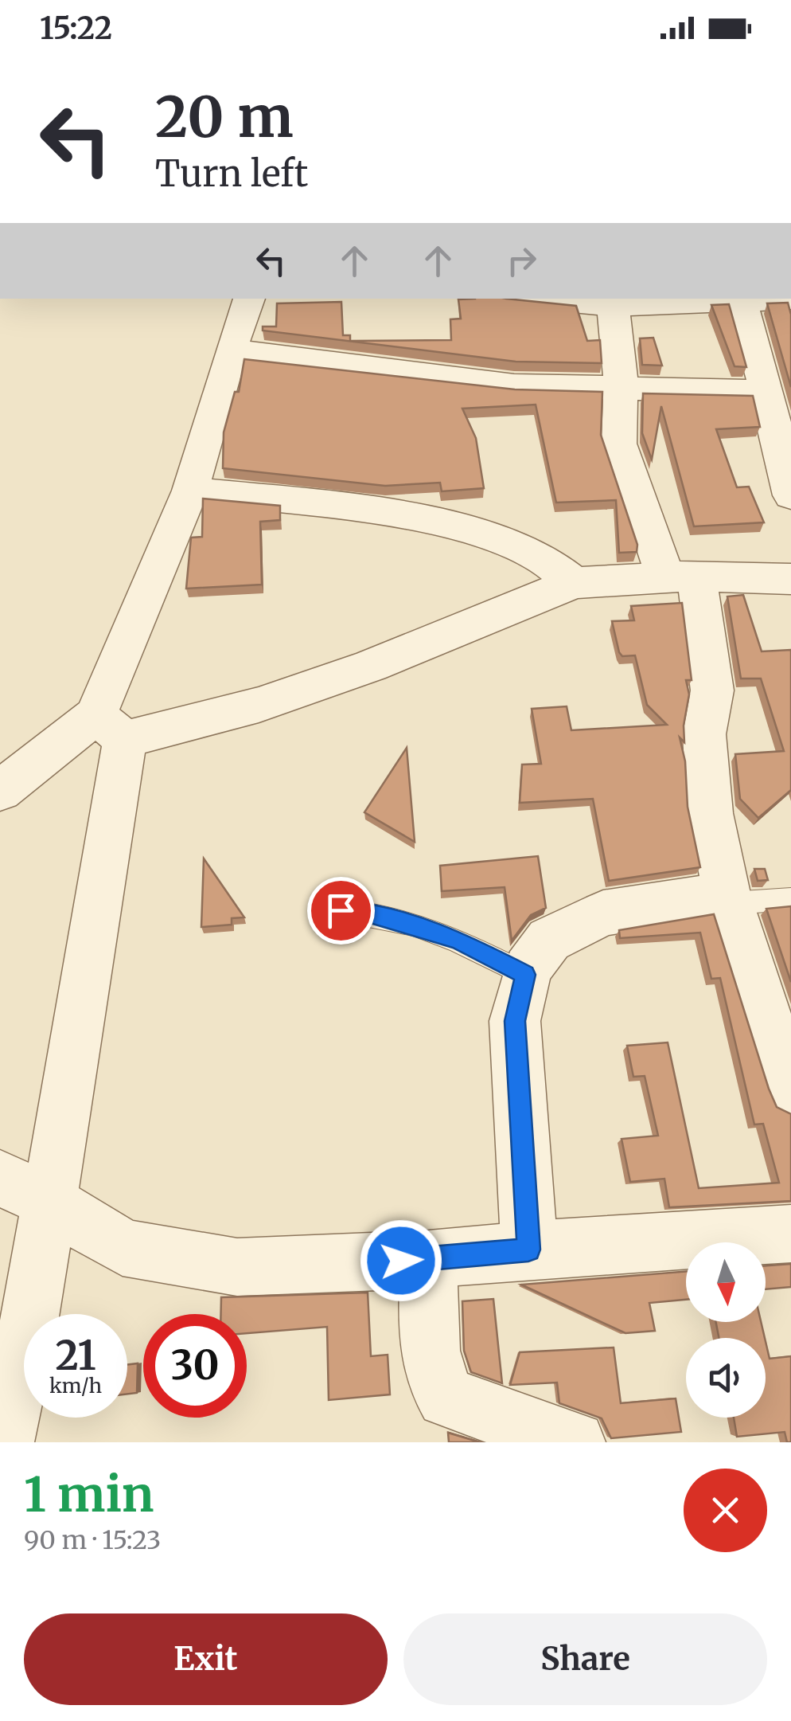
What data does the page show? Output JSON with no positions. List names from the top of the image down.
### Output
{
  "north": "bottom",
  "page": {
    "status": "15:22",
    "turn": ["20 m", "Turn left"],
    "speed": "21 km/h",
    "limit": "30",
    "heading": ["1 min", "90 m · 15:23"],
    "buttons": ["Exit", "Share"]
  }
}
